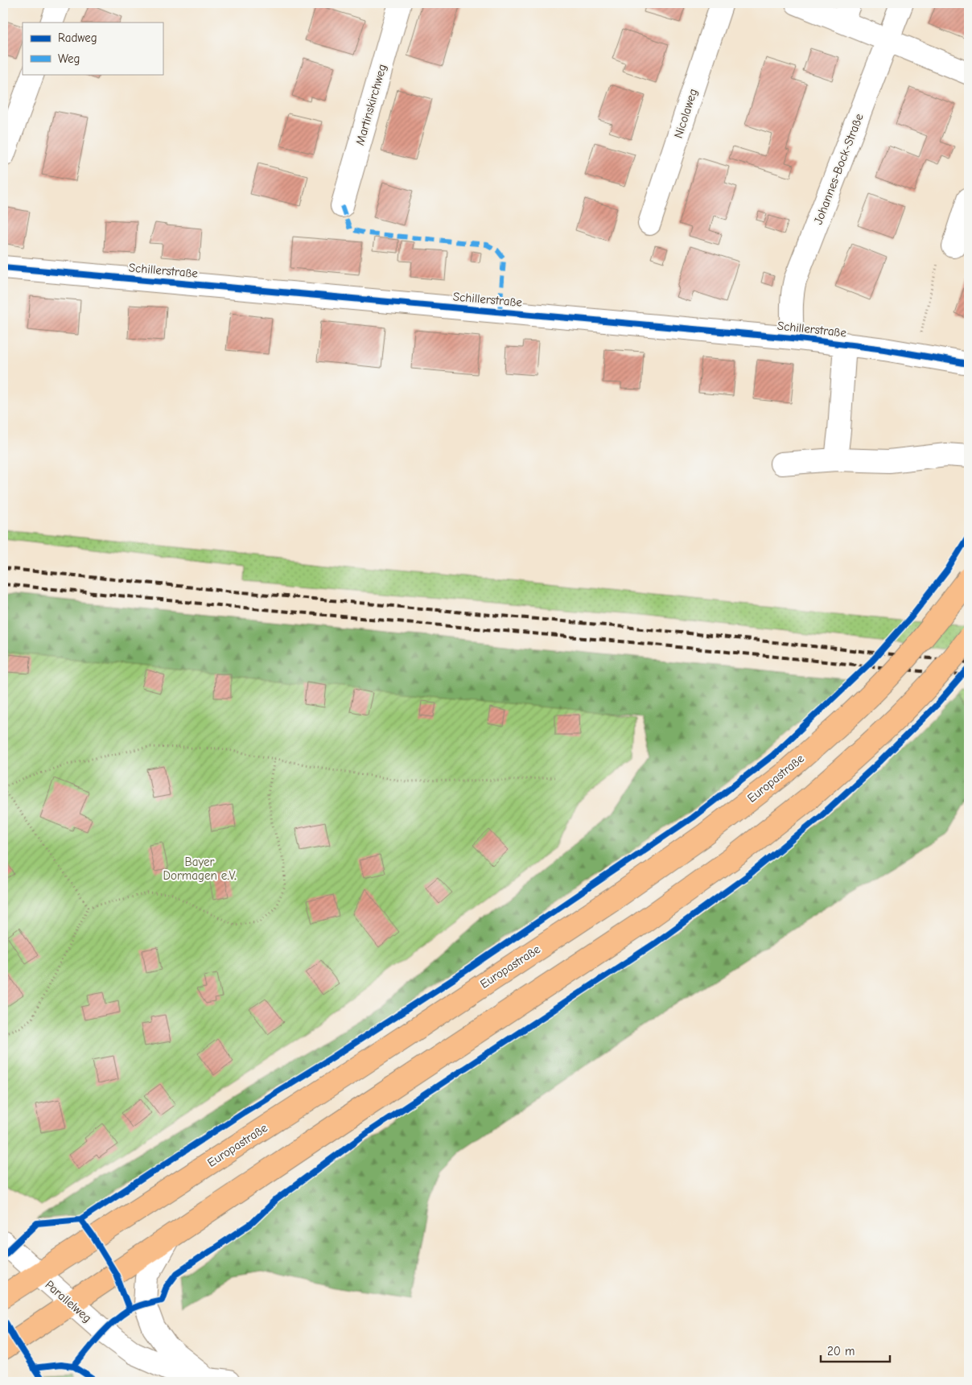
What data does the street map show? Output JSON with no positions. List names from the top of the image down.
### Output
{
  "streets": {
    "main road": ["Europastraße"],
    "street": [
      "Martinskirchweg",
      "Nicolaweg",
      "Johannes-Bock-Straße",
      "Schillerstraße",
      "Parallelweg"
    ]
  },
  "crossings": [
    ["Johannes-Bock-Straße", "Schillerstraße"],
    ["Europastraße", "Parallelweg"]
  ],
  "parks": ["Bayer Dormagen e.V."],
  "legend": ["Radweg", "Weg"],
  "scale_bar": "20 m"
}
